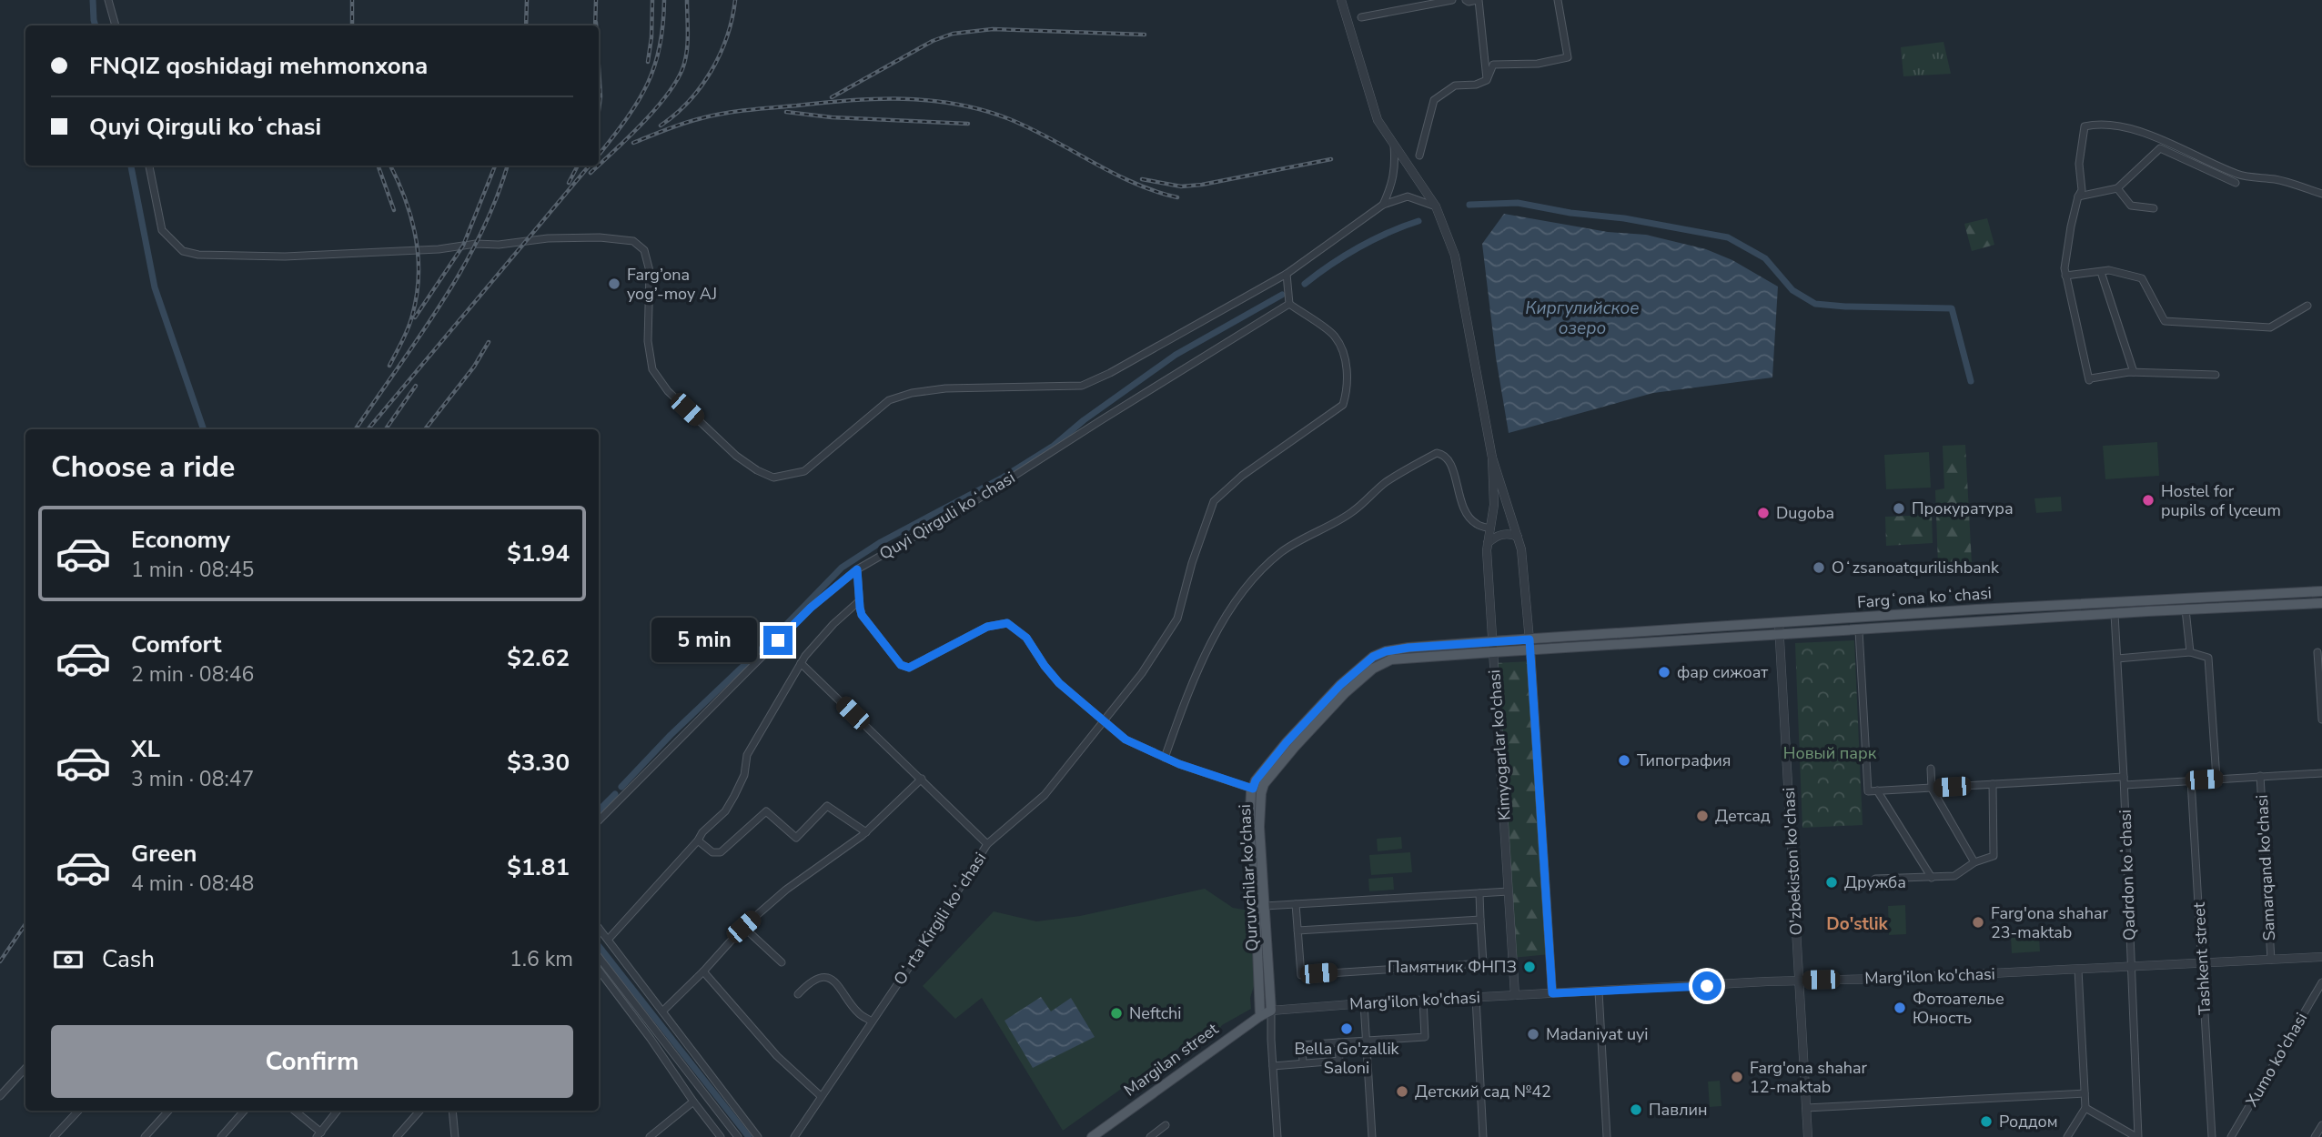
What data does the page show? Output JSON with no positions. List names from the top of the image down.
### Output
{
  "streets": {
    "main road": ["Fargʻona koʻchasi", "Quruvchilar ko'chasi", "Margilan street"],
    "street": [
      "Quyi Qirguli koʻchasi",
      "Kimyogarlar ko'chasi",
      "O'zbekiston ko'chasi",
      "Samarqand ko'chasi",
      "Qadrdon koʻchasi",
      "Oʻrta Kirgili koʻchasi",
      "Tashkent street",
      "Marg'ilon ko'chasi",
      "Xumo ko'chasi"
    ]
  },
  "crossings": [
    ["Quyi Qirguli koʻchasi", "Oʻrta Kirgili koʻchasi"],
    ["Fargʻona koʻchasi", "Kimyogarlar ko'chasi"],
    ["Fargʻona koʻchasi", "O'zbekiston ko'chasi"],
    ["Fargʻona koʻchasi", "Qadrdon koʻchasi"],
    ["Fargʻona koʻchasi", "Quruvchilar ko'chasi"],
    ["Kimyogarlar ko'chasi", "Quruvchilar ko'chasi"],
    ["Kimyogarlar ko'chasi", "Marg'ilon ko'chasi"],
    ["O'zbekiston ko'chasi", "Marg'ilon ko'chasi"],
    ["Samarqand ko'chasi", "Marg'ilon ko'chasi"],
    ["Qadrdon koʻchasi", "Marg'ilon ko'chasi"],
    ["Quruvchilar ko'chasi", "Marg'ilon ko'chasi"],
    ["Quruvchilar ko'chasi", "Margilan street"],
    ["Tashkent street", "Marg'ilon ko'chasi"],
    ["Marg'ilon ko'chasi", "Margilan street"]
  ],
  "districts": ["Do'stlik"],
  "water": ["Киргулийское озеро"],
  "parks": ["Новый парк"],
  "places": [
    "Farg’ona yog’-moy AJ",
    "Hostel for pupils of lyceum",
    "Прокуратура",
    "Dugoba",
    "Oʻzsanoatqurilishbank",
    "фар сижоат",
    "Типография",
    "Детсад",
    "Дружба",
    "Farg'ona shahar 23-maktab",
    "Памятник ФНПЗ",
    "Фотоателье Юность",
    "Neftchi",
    "Bella Go'zallik Saloni",
    "Madaniyat uyi",
    "Farg'ona shahar 12-maktab",
    "Детский сад №42",
    "Павлин",
    "Роддом"
  ],
  "page": {
    "banner": ["FNQIZ qoshidagi mehmonxona", "Quyi Qirguli koʻchasi"],
    "heading": "Choose a ride",
    "list": [
      {
        "name": "Economy",
        "note": "1 min · 08:45",
        "value": "$1.94"
      },
      {
        "name": "Comfort",
        "note": "2 min · 08:46",
        "value": "$2.62"
      },
      {
        "name": "XL",
        "note": "3 min · 08:47",
        "value": "$3.30"
      },
      {
        "name": "Green",
        "note": "4 min · 08:48",
        "value": "$1.81"
      }
    ],
    "bubble": "5 min",
    "pay": ["Cash", "1.6 km"],
    "buttons": "Confirm"
  }
}
